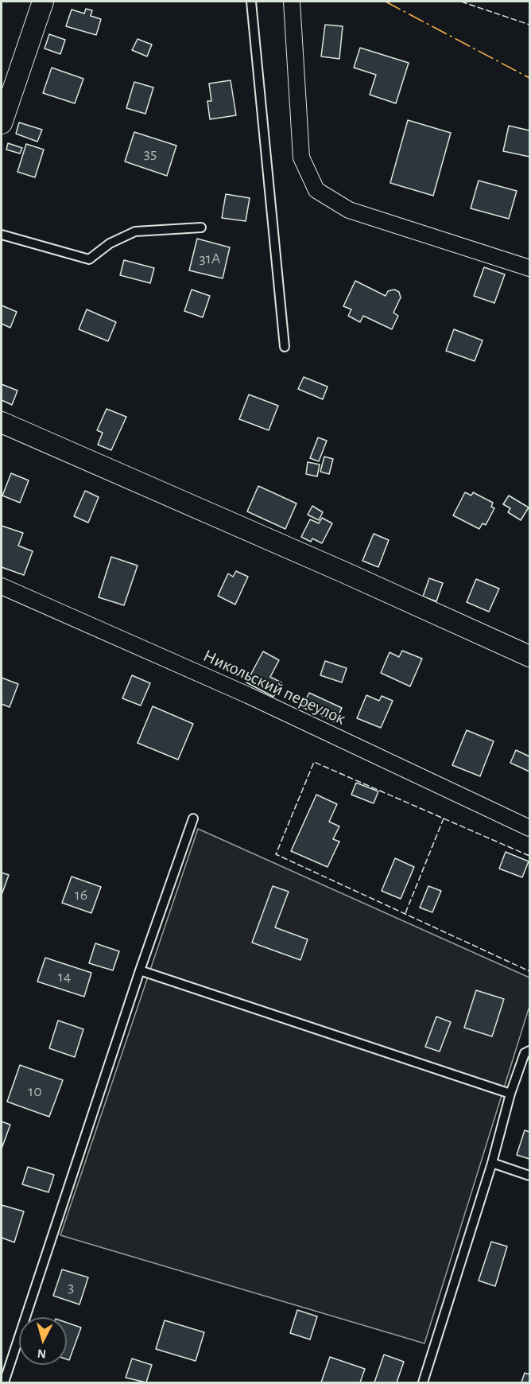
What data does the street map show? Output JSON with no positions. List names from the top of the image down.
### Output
{
  "streets": {
    "street": ["Никольский переулок"]
  },
  "house_numbers": [
    "35",
    "31А",
    "16",
    "14",
    "10",
    "3"
  ],
  "north": "bottom"
}
